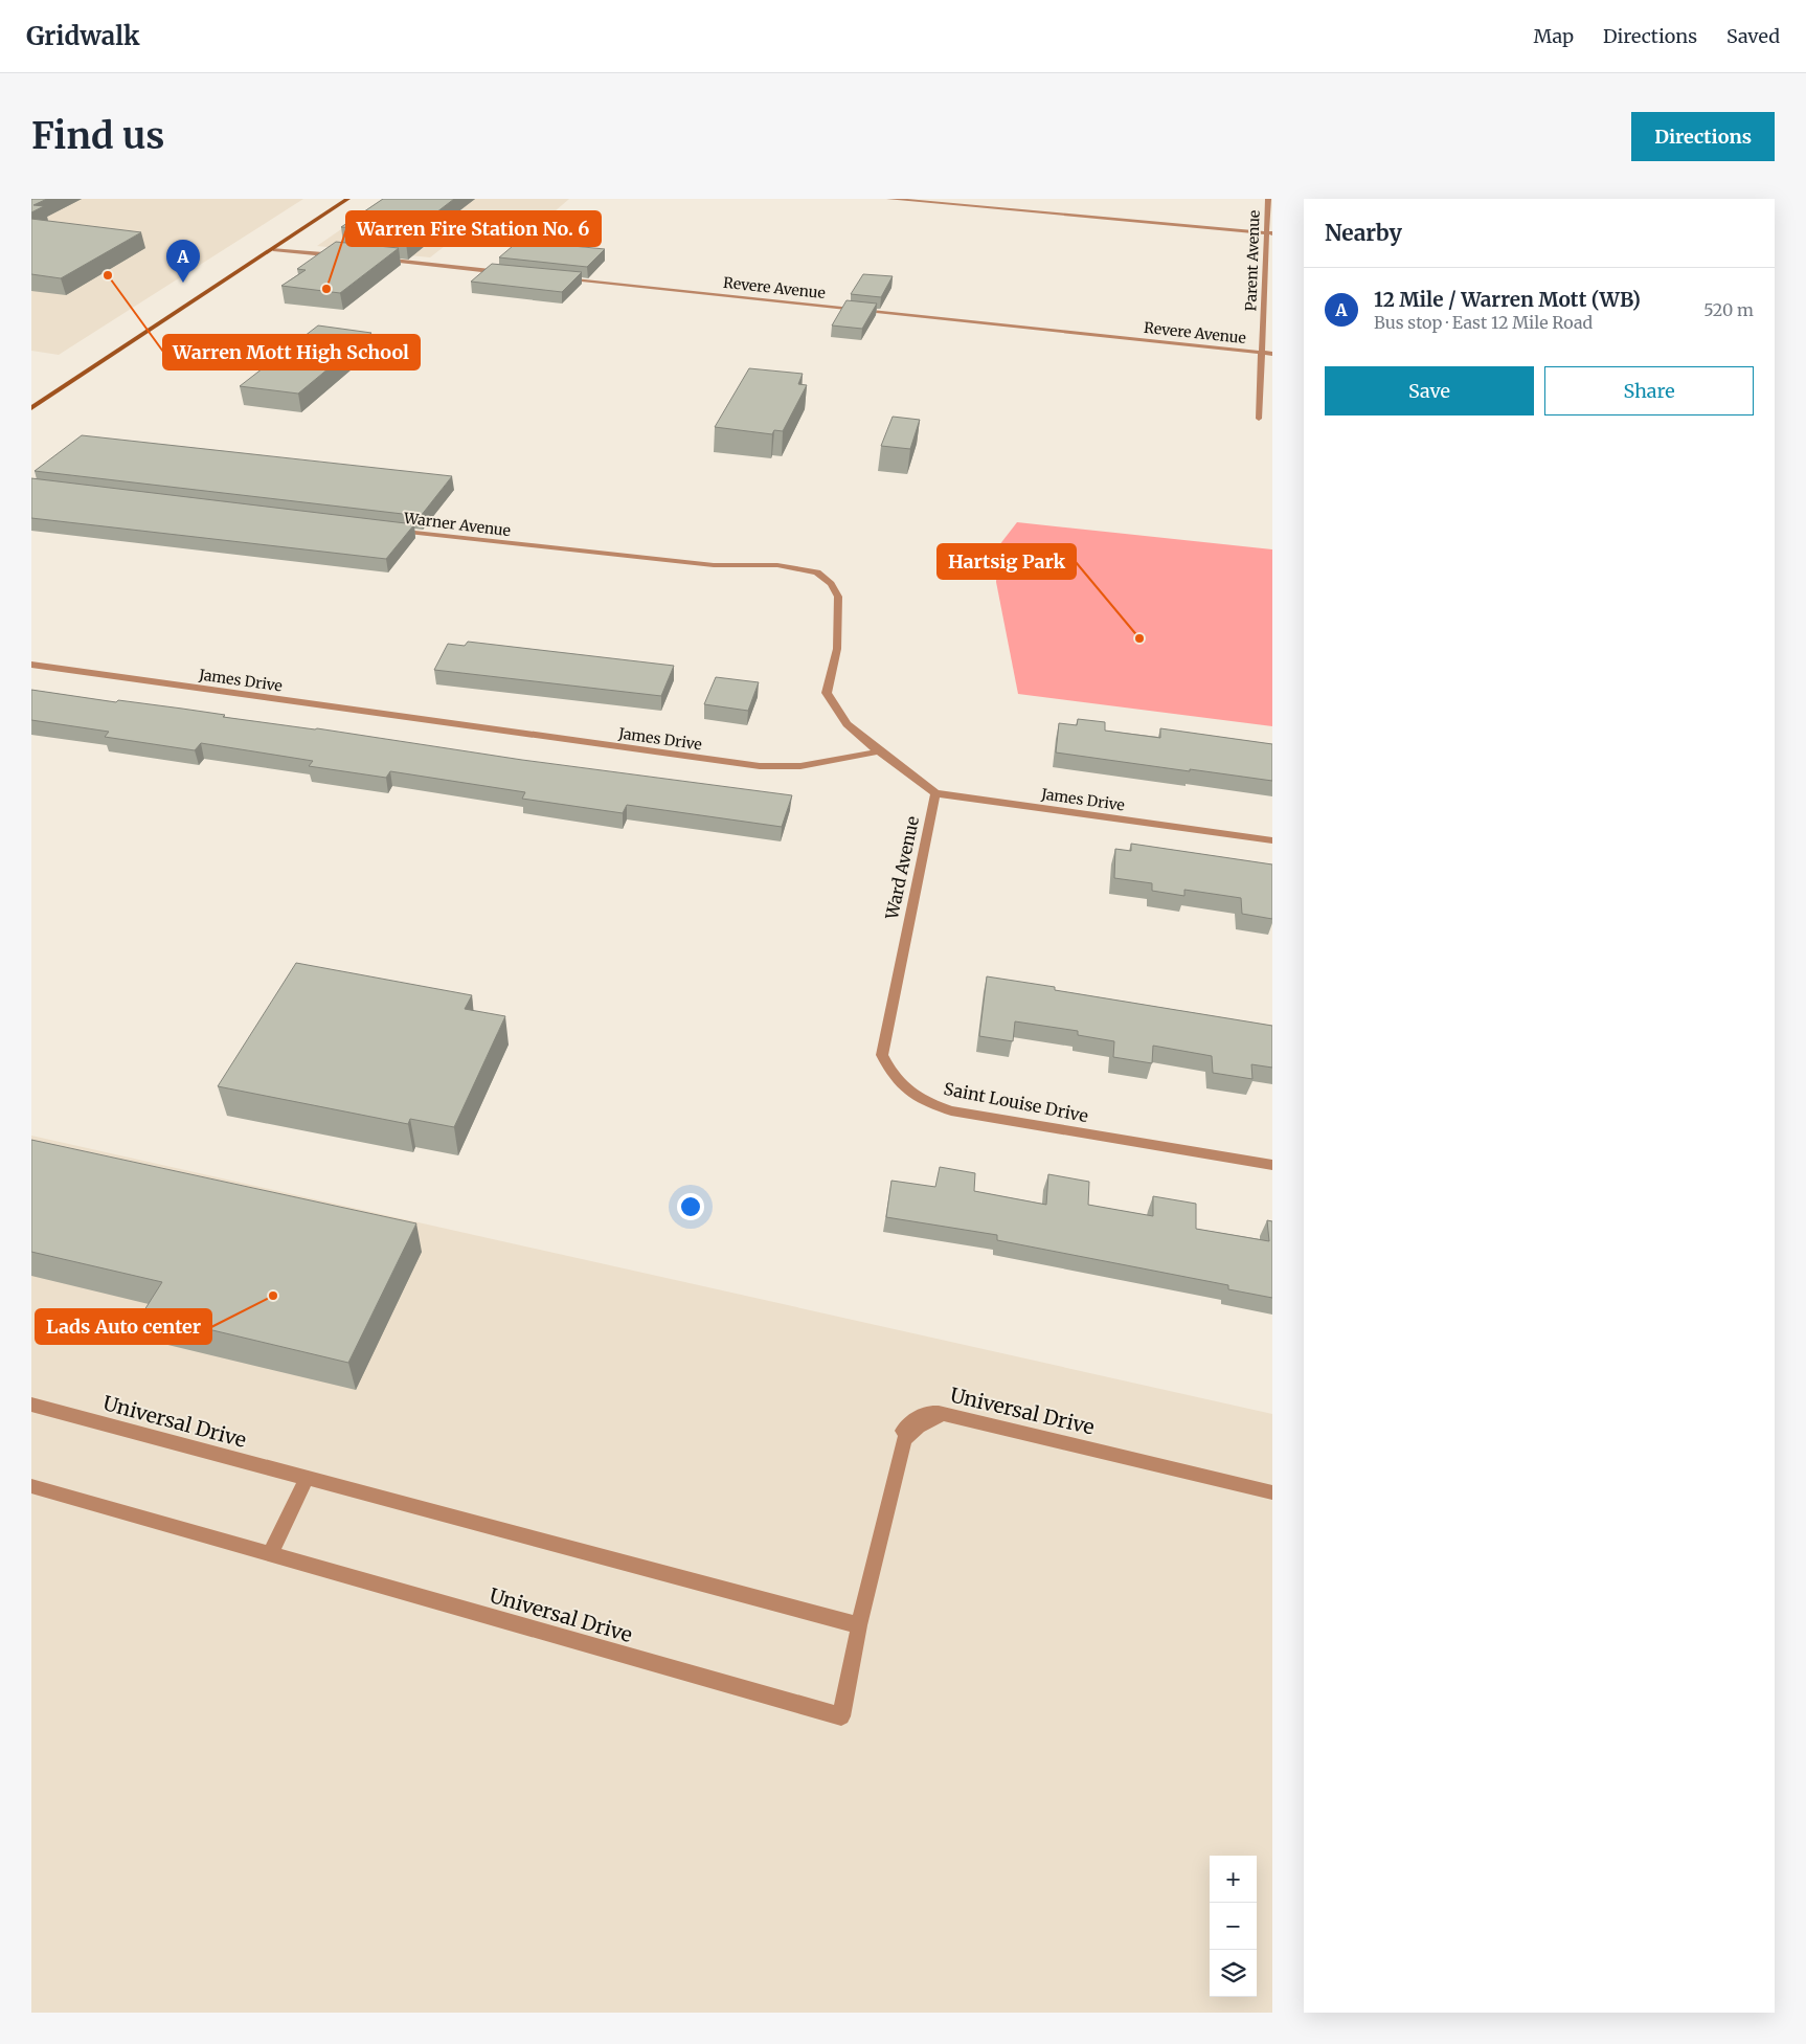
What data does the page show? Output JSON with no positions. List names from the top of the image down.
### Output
{
  "streets": {
    "street": [
      "Parent Avenue",
      "Revere Avenue",
      "Warner Avenue",
      "James Drive",
      "Ward Avenue",
      "Saint Louise Drive",
      "Universal Drive"
    ]
  },
  "crossings": [
    ["Parent Avenue", "Revere Avenue"],
    ["Warner Avenue", "James Drive"],
    ["James Drive", "Ward Avenue"],
    ["Ward Avenue", "Saint Louise Drive"]
  ],
  "places": [
    "Warren Mott High School",
    "Warren Fire Station No. 6",
    "Hartsig Park",
    "Lads Auto center"
  ],
  "page": {
    "header": "Gridwalk",
    "nav": ["Map", "Directions", "Saved"],
    "buttons": [
      "Directions",
      ["Save", "Share"]
    ],
    "title": "Find us",
    "heading": "Nearby",
    "pins": "A",
    "list": [
      {
        "mark": "A",
        "name": "12 Mile / Warren Mott (WB)",
        "note": "Bus stop · East 12 Mile Road",
        "value": "520 m"
      }
    ],
    "map_buttons": ["+", "−"]
  }
}
